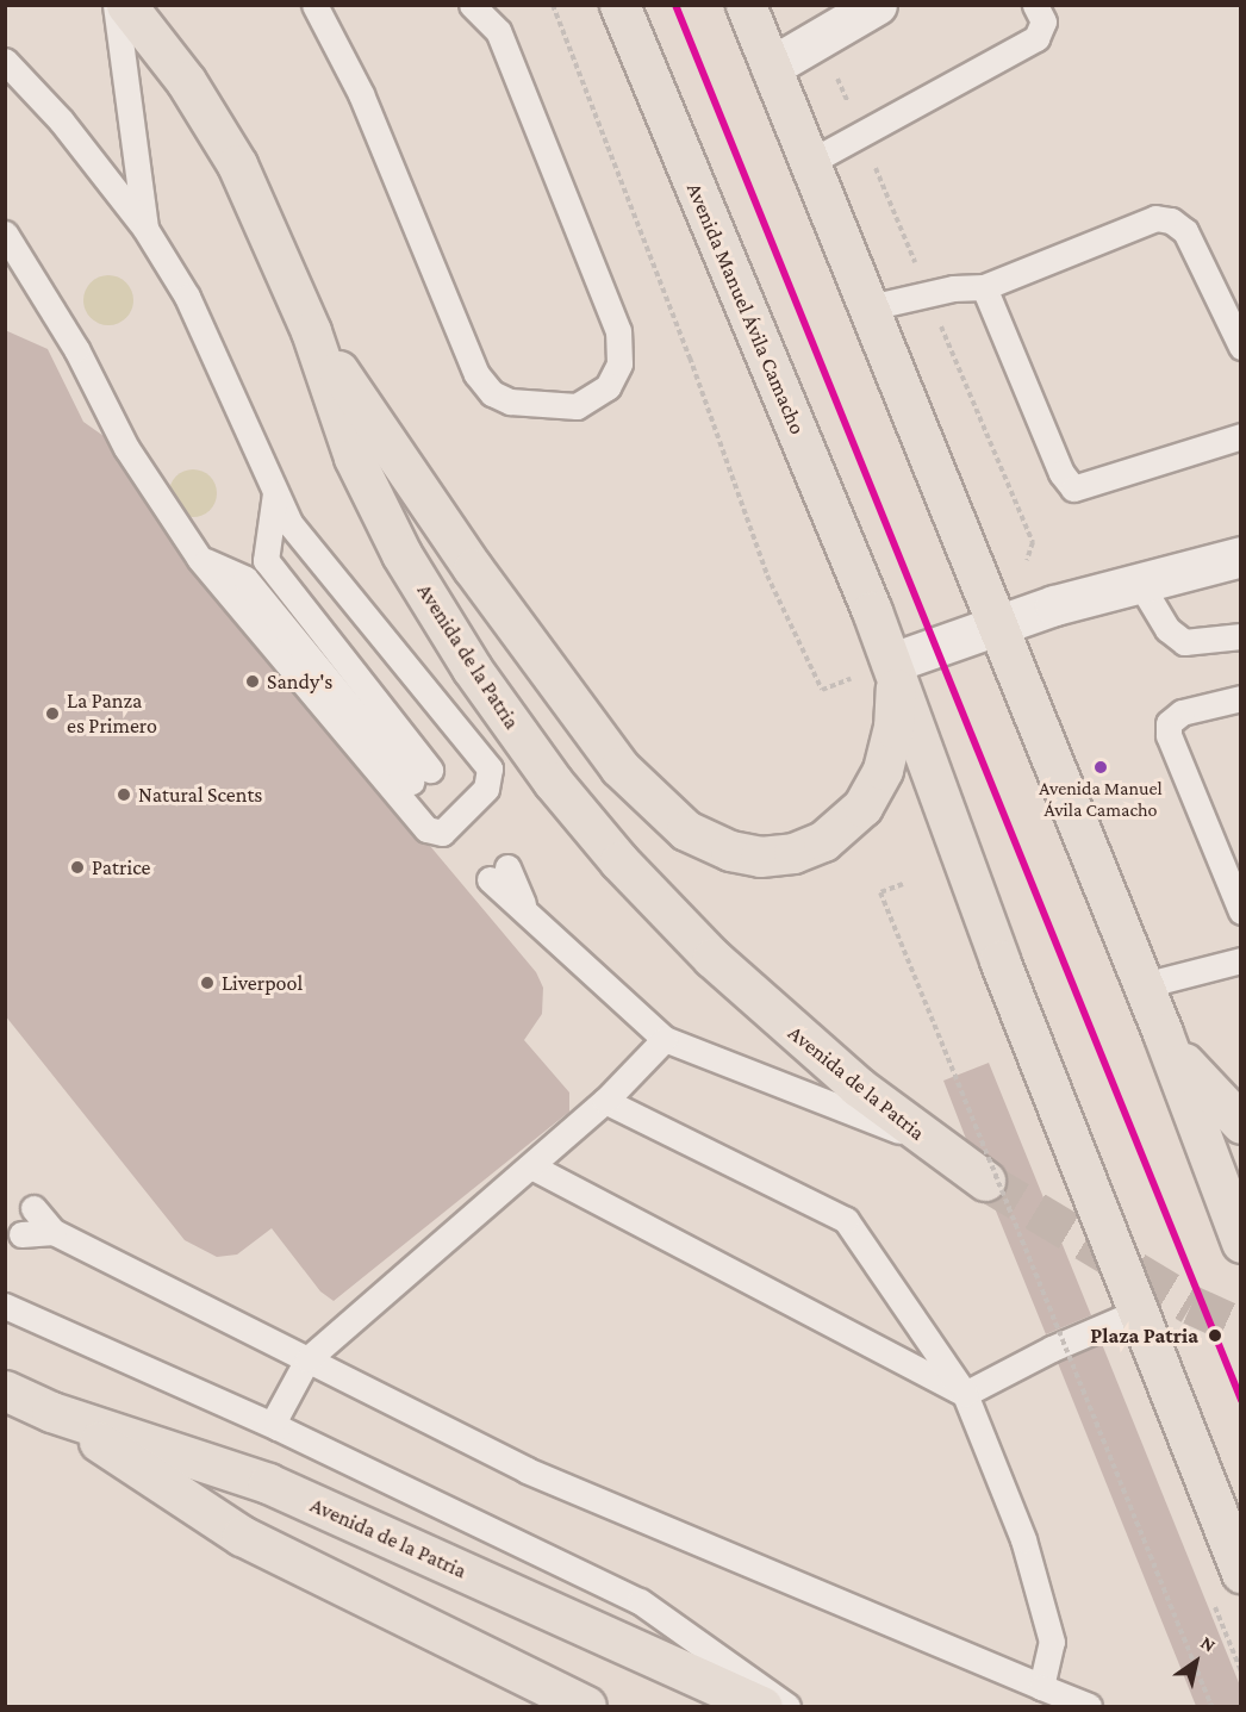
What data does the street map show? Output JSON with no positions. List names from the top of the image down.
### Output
{
  "streets": {
    "main road": ["Avenida Manuel Ávila Camacho", "Avenida de la Patria"]
  },
  "places": [
    "Sandy's",
    "La Panza es Primero",
    "Avenida Manuel Ávila Camacho",
    "Natural Scents",
    "Patrice",
    "Liverpool",
    "Plaza Patria"
  ],
  "north": "top right"
}
